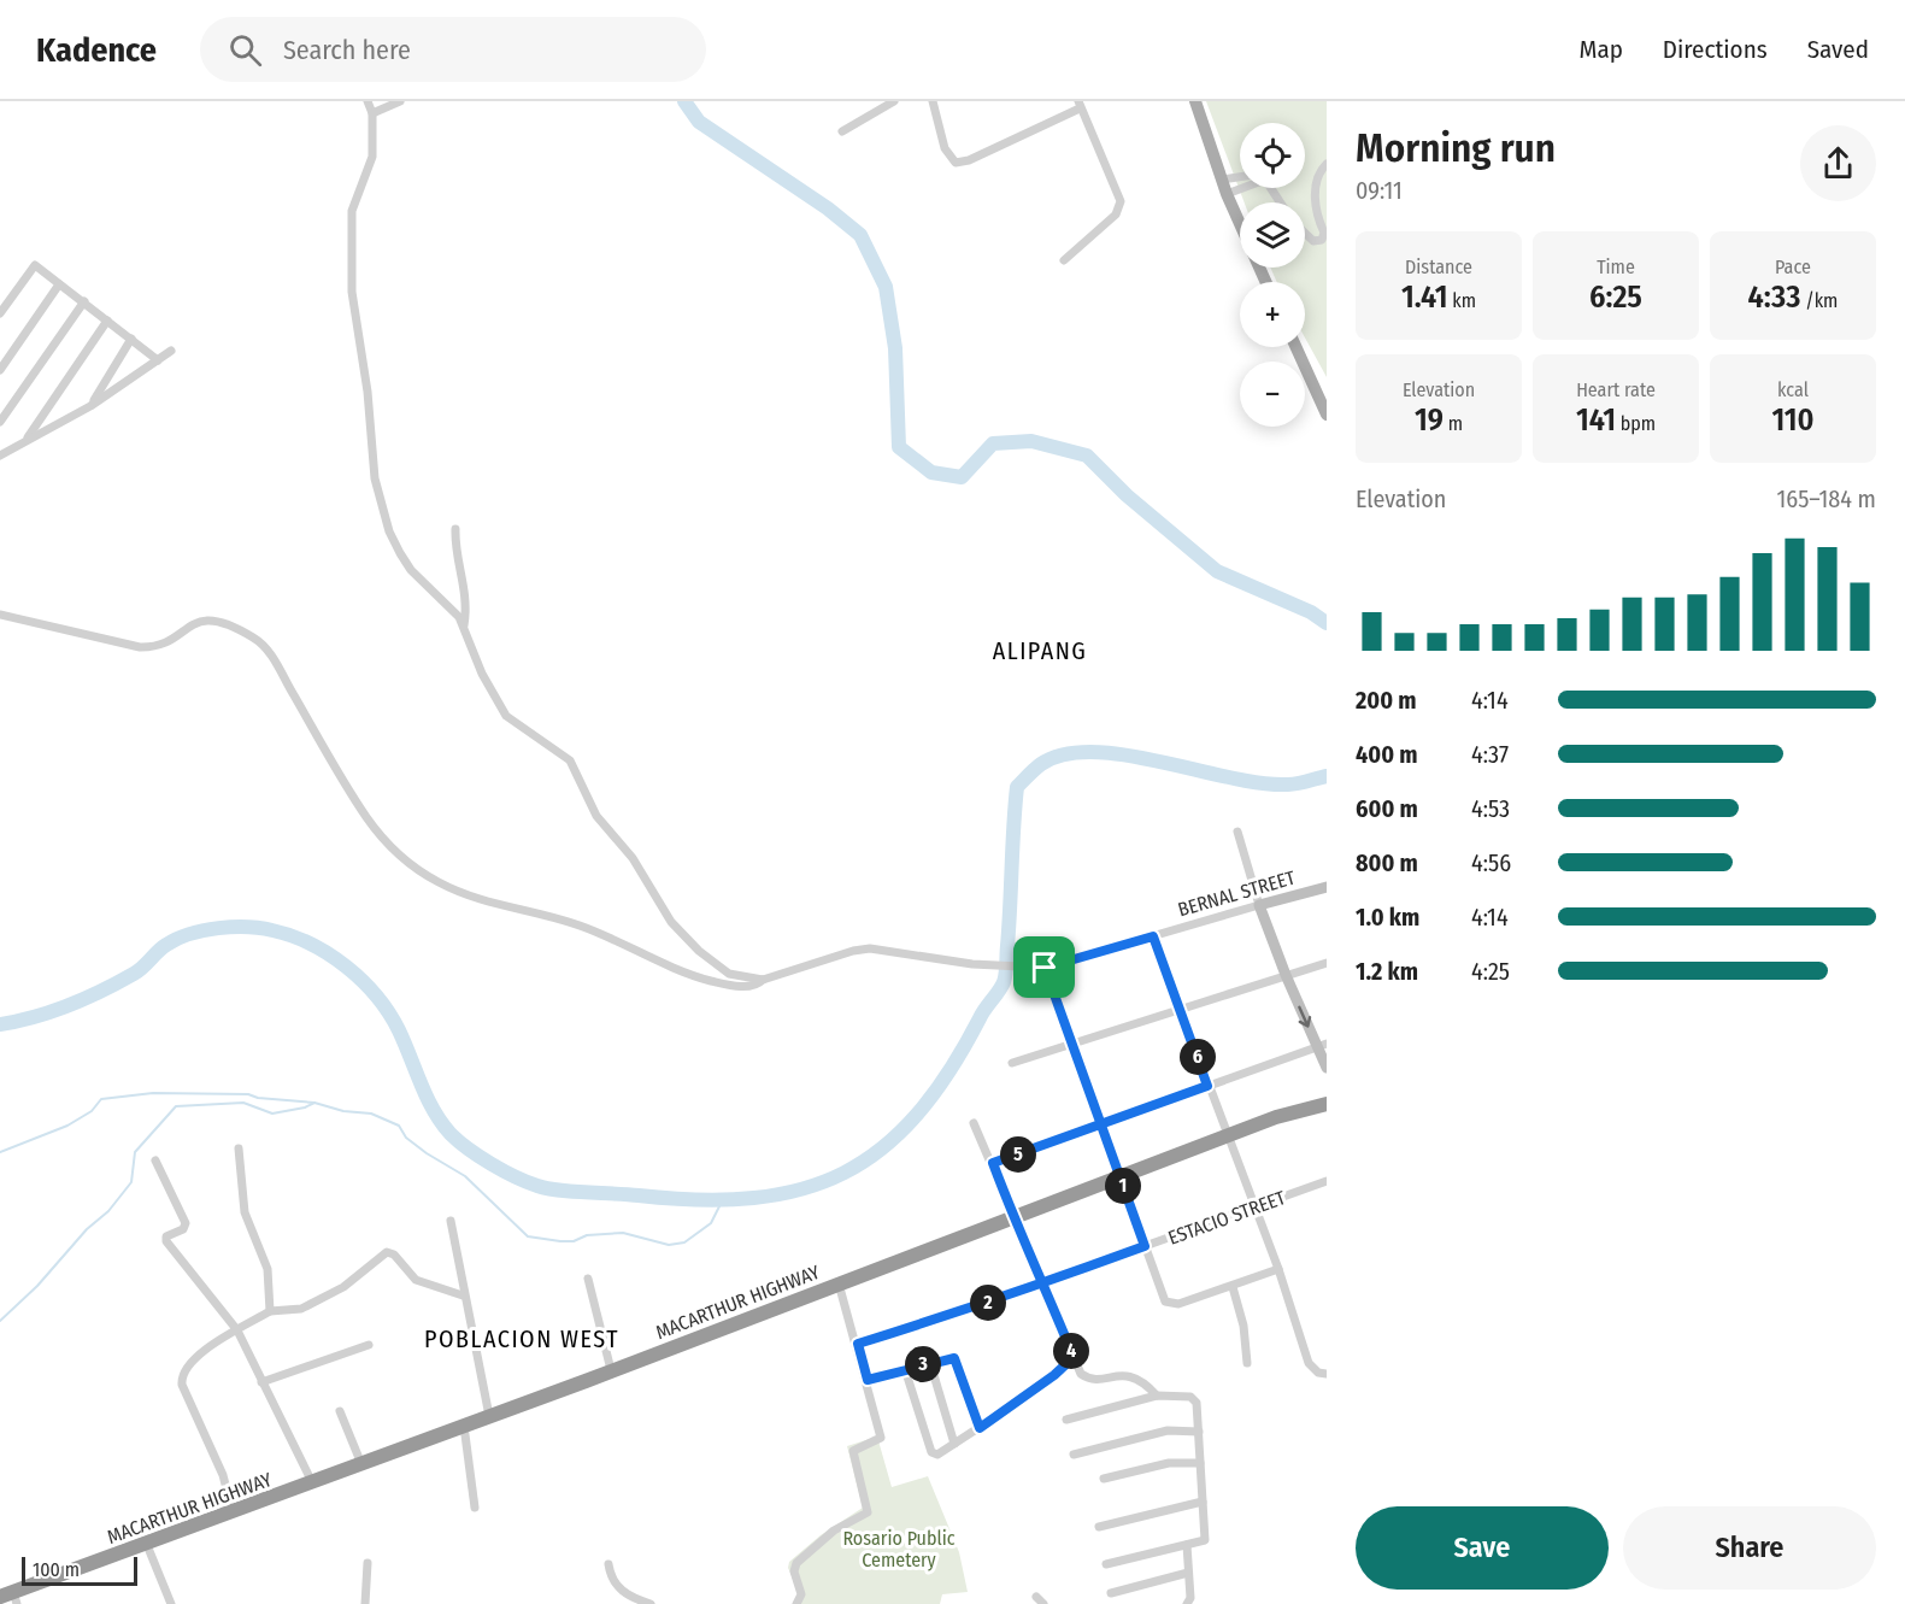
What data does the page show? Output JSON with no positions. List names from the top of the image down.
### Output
{
  "streets": {
    "highway": ["MACARTHUR HIGHWAY"],
    "main road": ["BERNAL STREET"],
    "street": ["ESTACIO STREET"]
  },
  "districts": ["ALIPANG", "POBLACION WEST"],
  "parks": ["Rosario Public Cemetery"],
  "scale_bar": "100 m",
  "page": {
    "header": "Kadence",
    "search": "Search here",
    "nav": ["Map", "Directions", "Saved"],
    "heading": ["Morning run", "09:11"],
    "map_buttons": ["+", "−"],
    "stats": [
      ["Distance", "1.41 km"],
      ["Time", "6:25"],
      ["Pace", "4:33 /km"],
      ["Elevation", "19 m"],
      ["Heart rate", "141 bpm"],
      ["kcal", "110"]
    ],
    "chart": ["Elevation", "165–184 m"],
    "list": [
      {
        "name": "200 m",
        "note": "4:14"
      },
      {
        "name": "400 m",
        "note": "4:37"
      },
      {
        "name": "600 m",
        "note": "4:53"
      },
      {
        "name": "800 m",
        "note": "4:56"
      },
      {
        "name": "1.0 km",
        "note": "4:14"
      },
      {
        "name": "1.2 km",
        "note": "4:25"
      }
    ],
    "pins": [
      "6",
      "5",
      "1",
      "2",
      "4",
      "3"
    ],
    "buttons": ["Save", "Share"],
    "scale": "100 m"
  }
}
